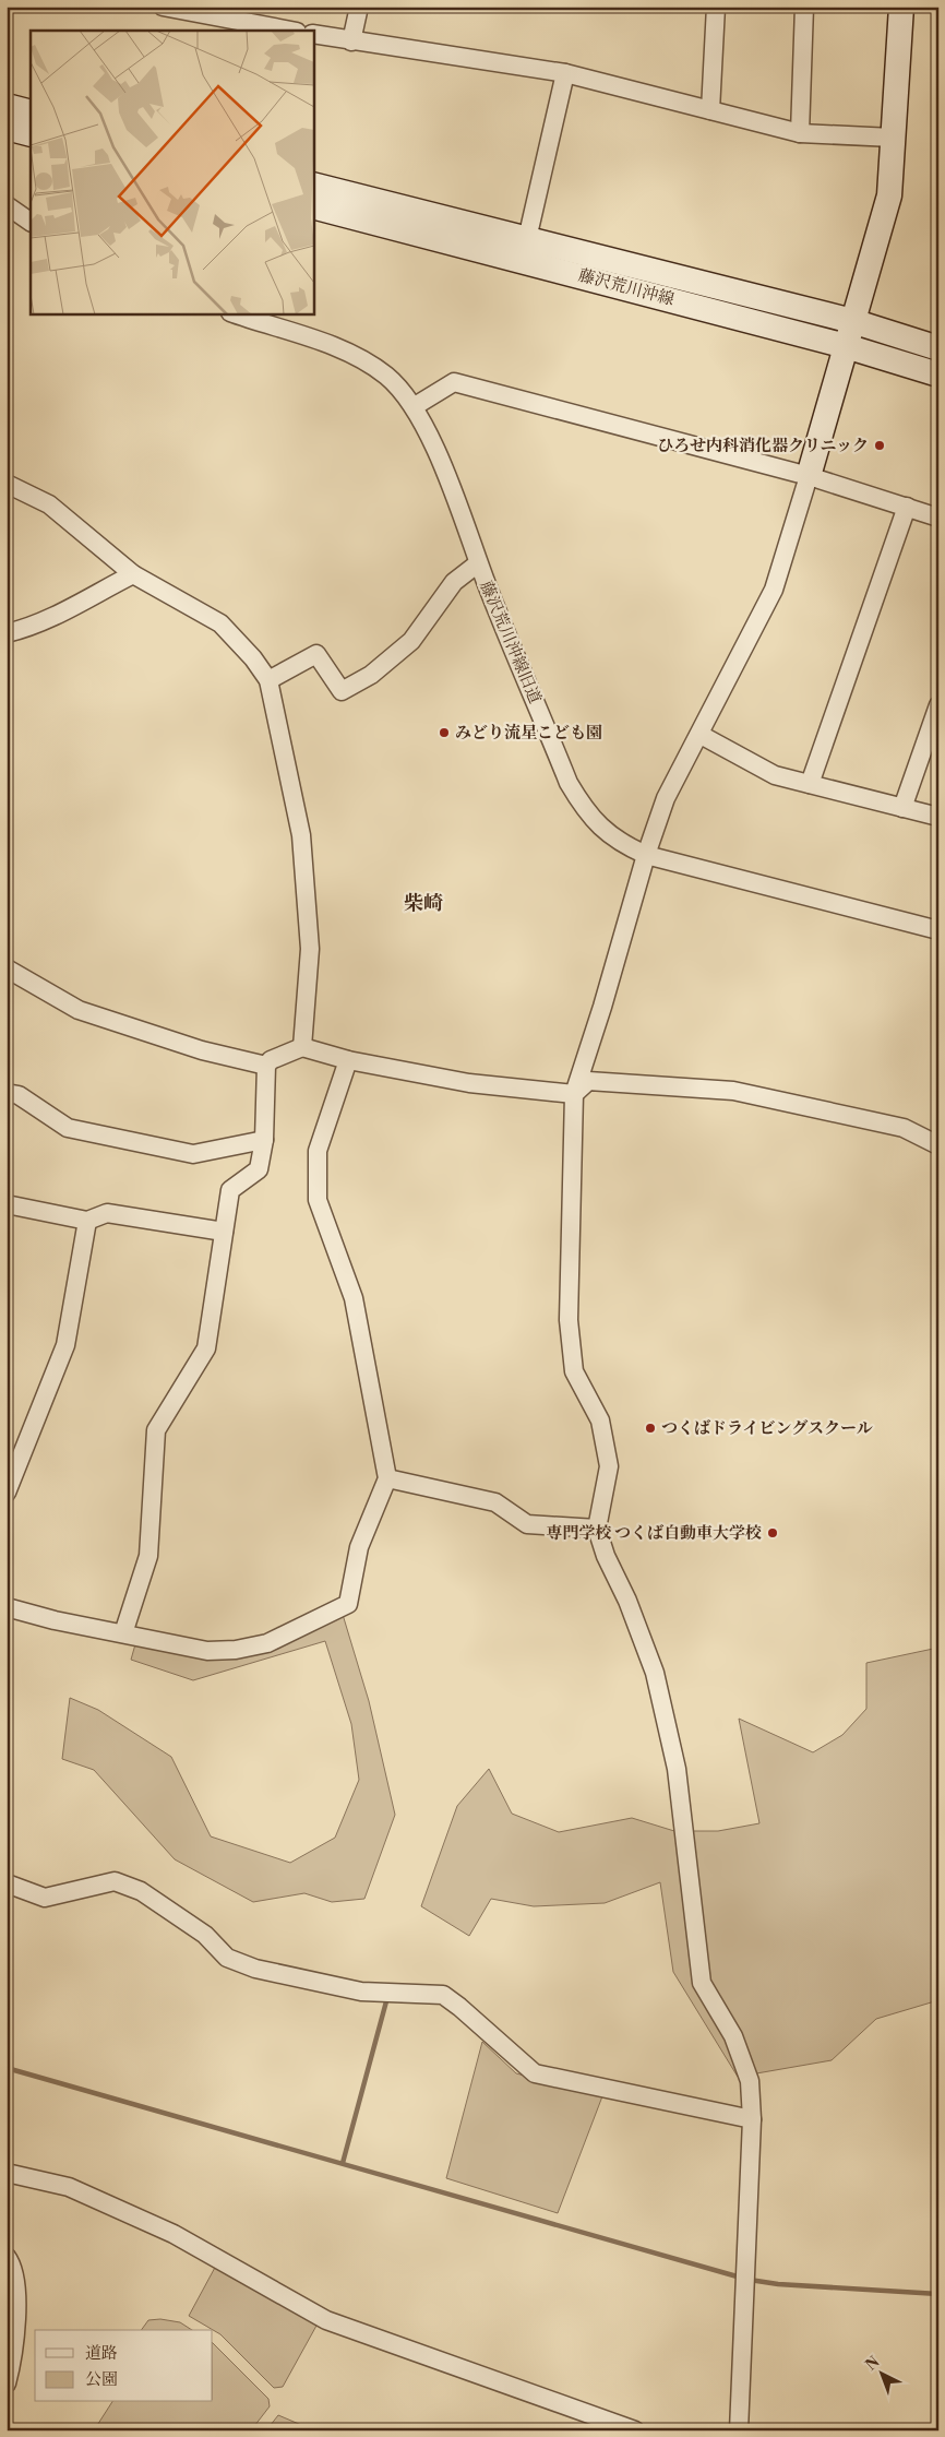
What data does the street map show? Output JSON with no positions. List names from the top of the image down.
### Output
{
  "streets": {
    "main road": ["藤沢荒川沖線"],
    "street": ["藤沢荒川沖線旧道"]
  },
  "districts": ["柴崎"],
  "places": [
    "ひろせ内科消化器クリニック",
    "みどり流星こども園",
    "つくばドライビングスクール",
    "専門学校 つくば自動車大学校"
  ],
  "legend": ["道路", "公園"],
  "north": "top left"
}
